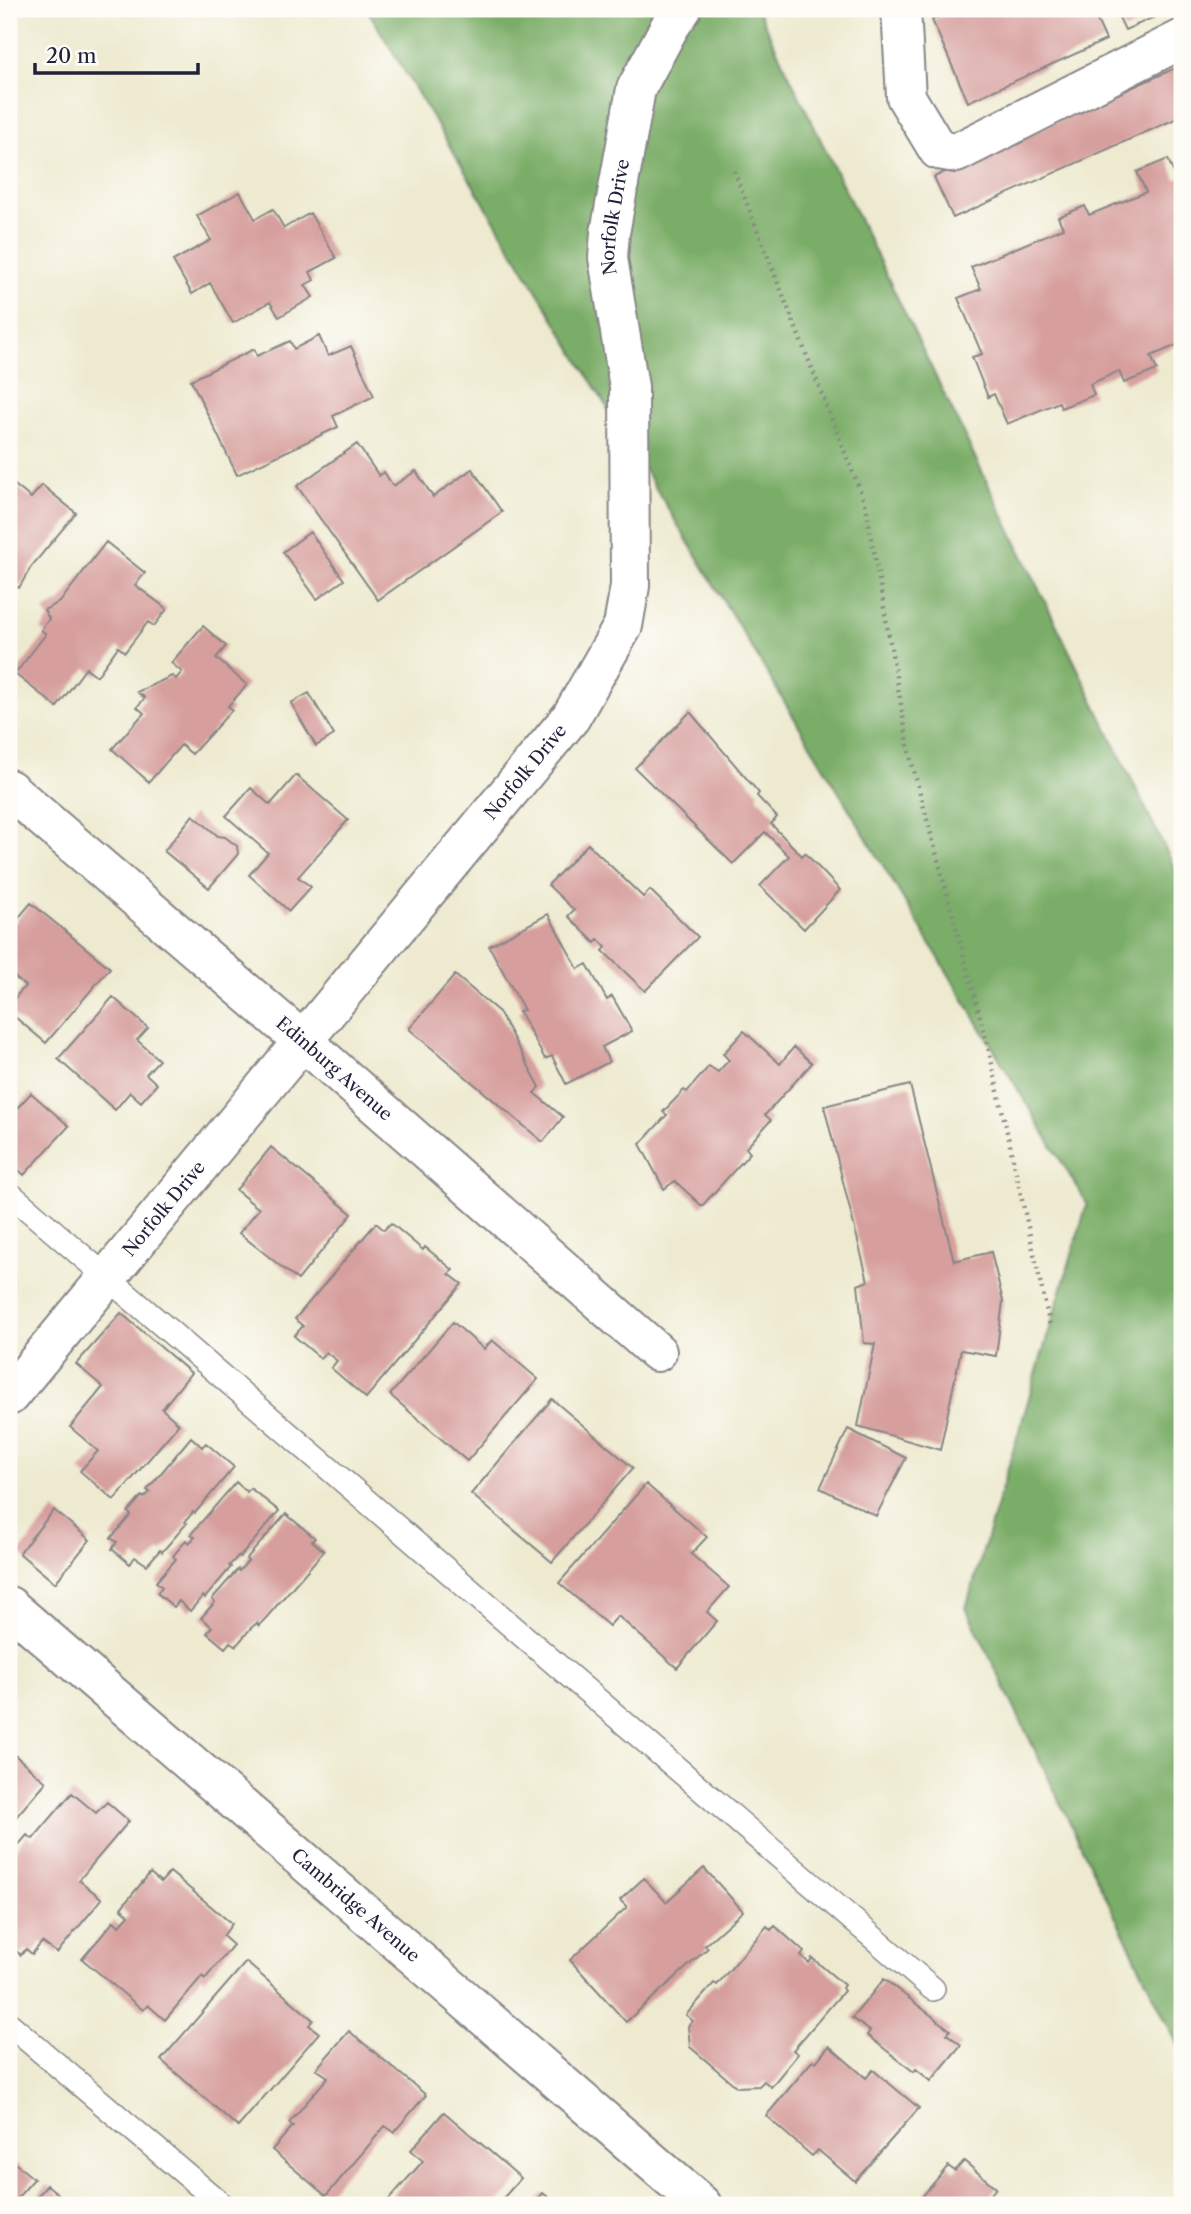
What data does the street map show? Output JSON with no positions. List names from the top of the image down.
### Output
{
  "streets": {
    "street": ["Norfolk Drive", "Edinburg Avenue", "Cambridge Avenue"]
  },
  "crossings": [
    ["Norfolk Drive", "Edinburg Avenue"]
  ],
  "scale_bar": "20 m"
}
